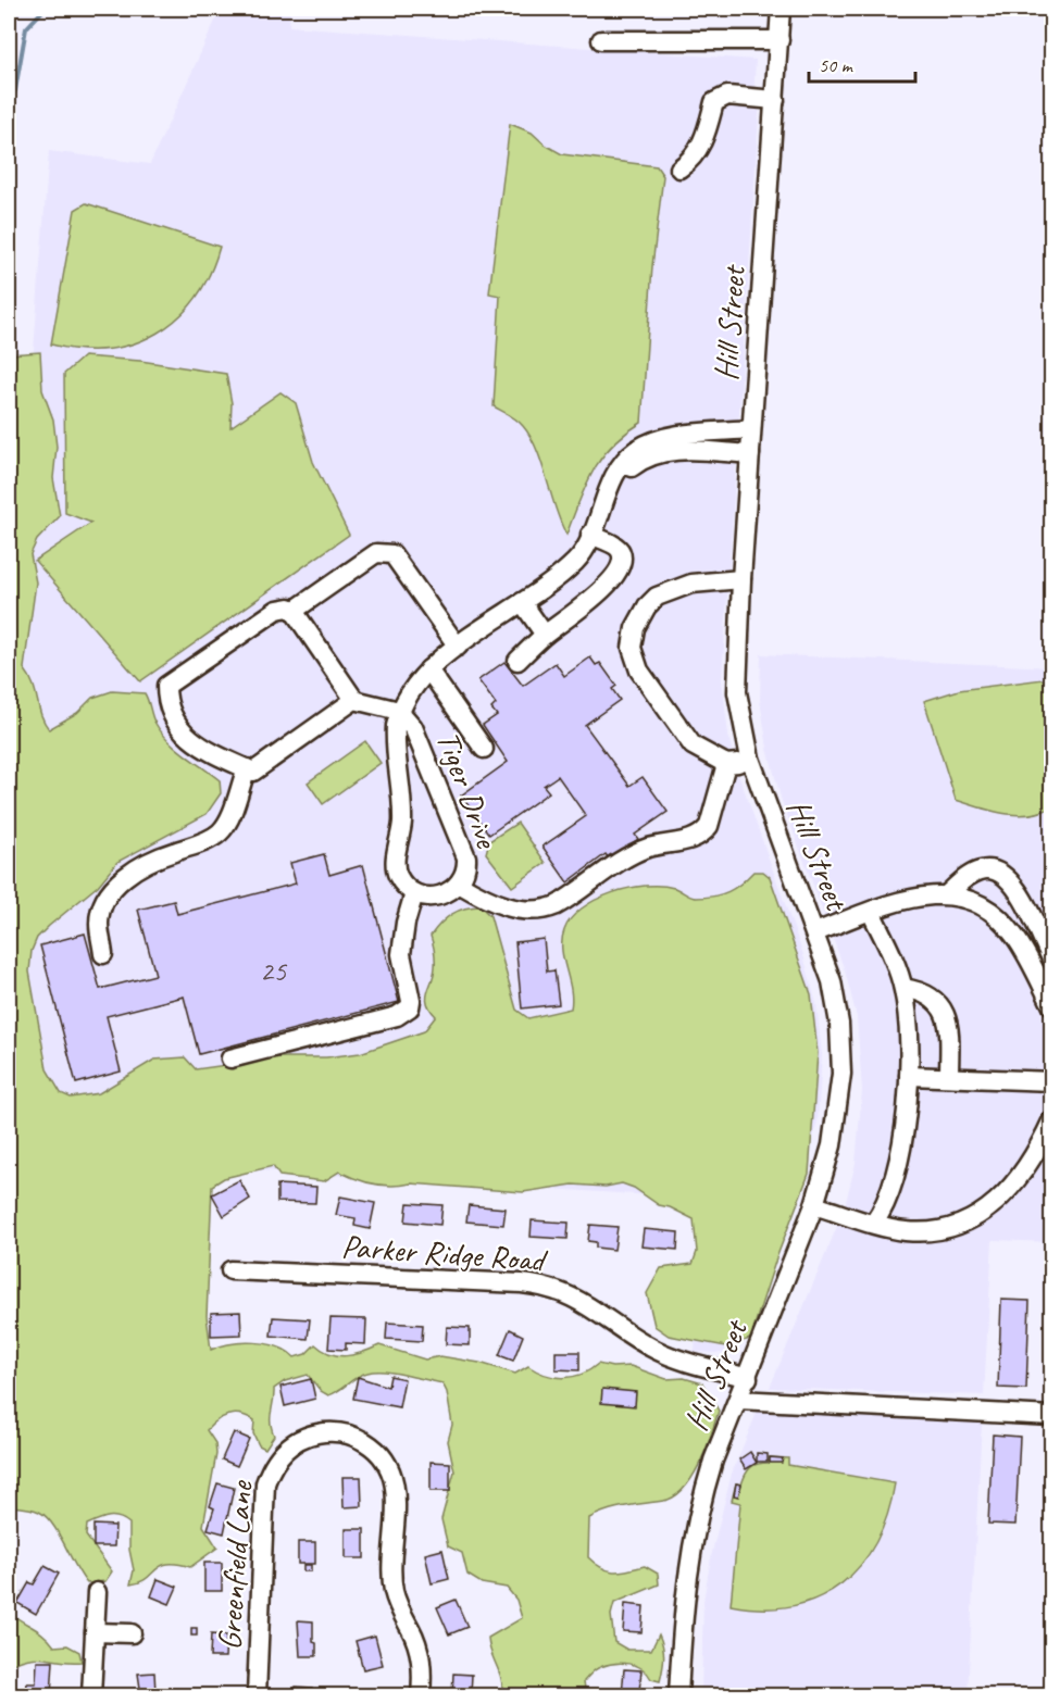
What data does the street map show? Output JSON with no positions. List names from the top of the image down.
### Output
{
  "streets": {
    "street": [
      "Hill Street",
      "Tiger Drive",
      "Parker Ridge Road",
      "Greenfield Lane"
    ]
  },
  "crossings": [
    ["Hill Street", "Tiger Drive"],
    ["Hill Street", "Parker Ridge Road"]
  ],
  "house_numbers": ["25"],
  "scale_bar": "50 m"
}
